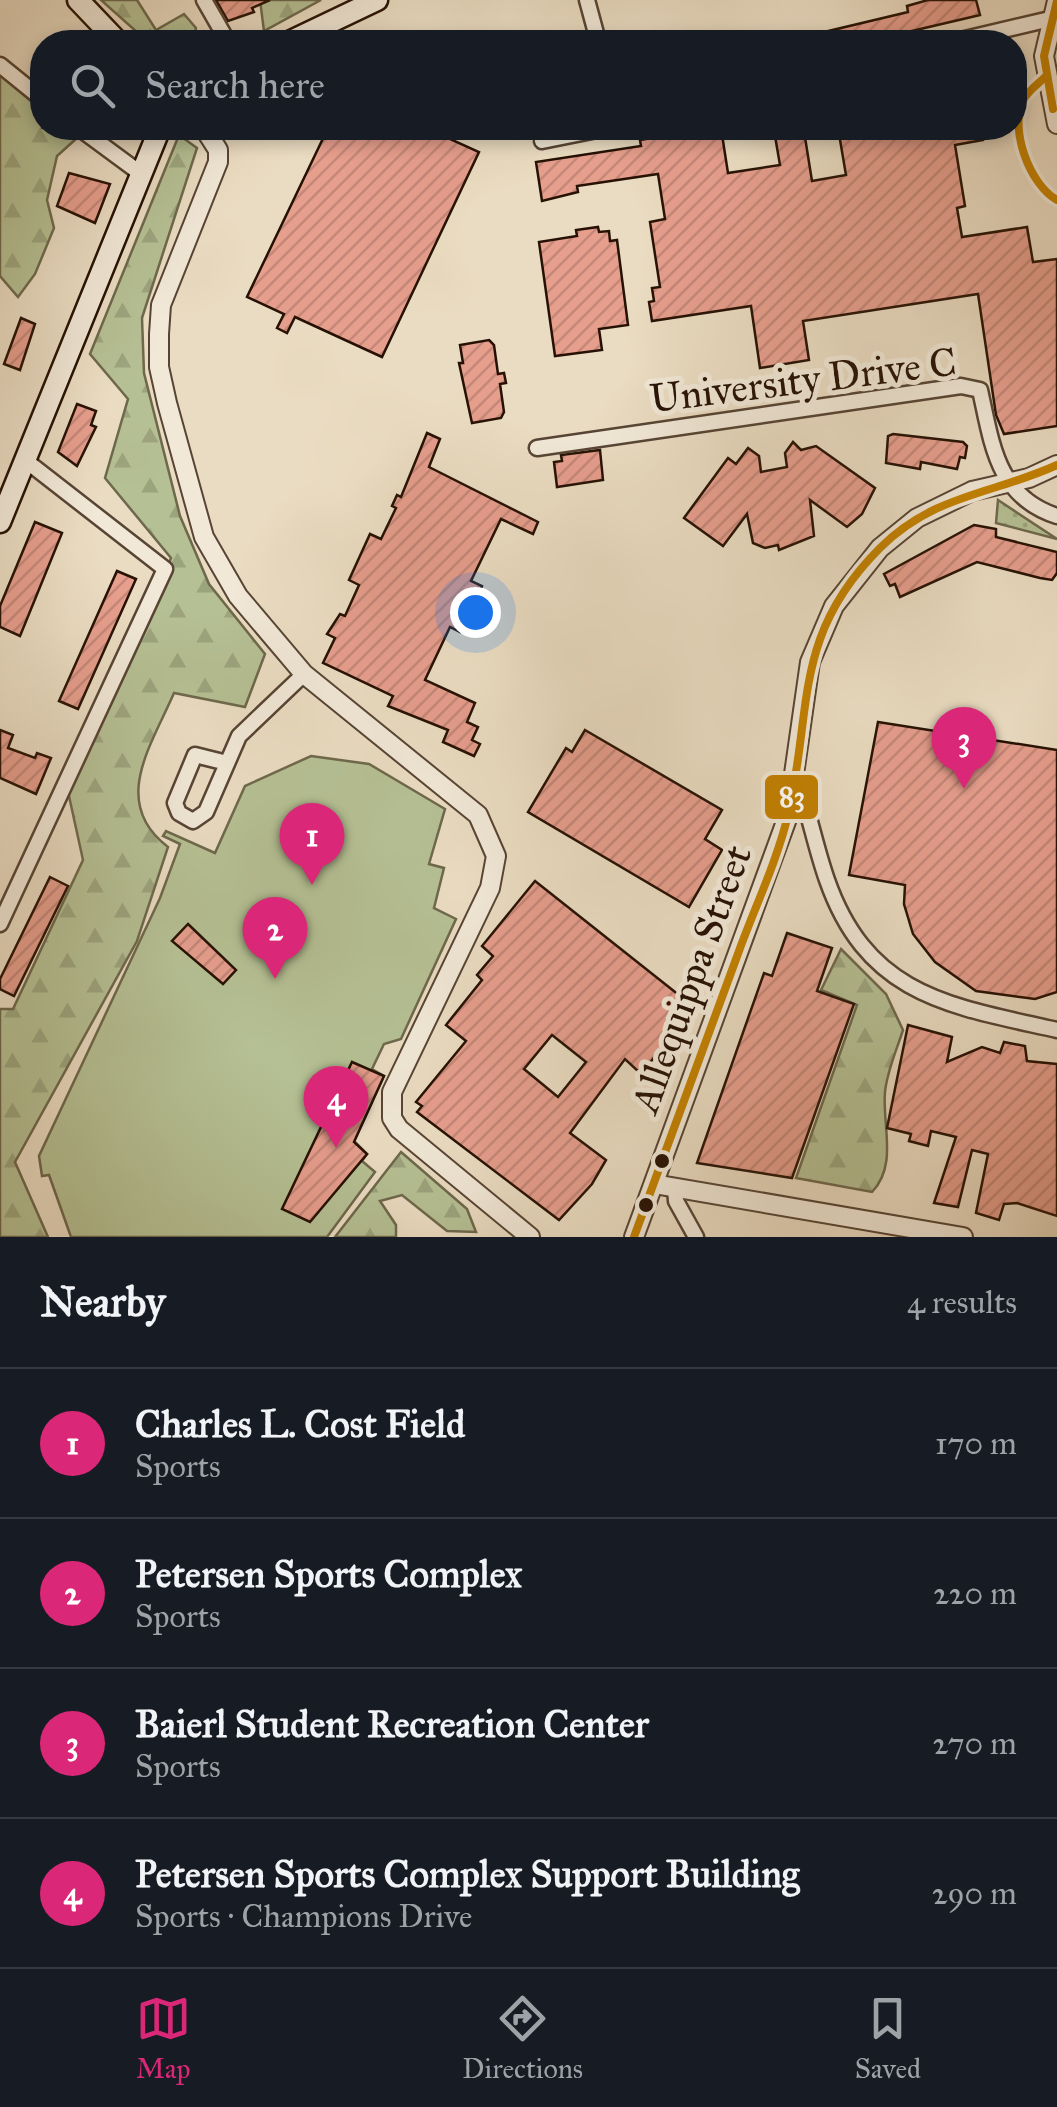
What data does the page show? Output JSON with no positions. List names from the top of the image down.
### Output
{
  "streets": {
    "street": ["University Drive C", "Allequippa Street"]
  },
  "crossings": [
    ["University Drive C", "Allequippa Street"]
  ],
  "lines": ["transit line 83"],
  "page": {
    "search": "Search here",
    "pins": [
      "3",
      "1",
      "2",
      "4"
    ],
    "heading": ["Nearby", "4 results"],
    "list": [
      {
        "mark": "1",
        "name": "Charles L. Cost Field",
        "note": "Sports",
        "value": "170 m"
      },
      {
        "mark": "2",
        "name": "Petersen Sports Complex",
        "note": "Sports",
        "value": "220 m"
      },
      {
        "mark": "3",
        "name": "Baierl Student Recreation Center",
        "note": "Sports",
        "value": "270 m"
      },
      {
        "mark": "4",
        "name": "Petersen Sports Complex Support Building",
        "note": "Sports · Champions Drive",
        "value": "290 m"
      }
    ],
    "nav": ["Map", "Directions", "Saved"]
  }
}
